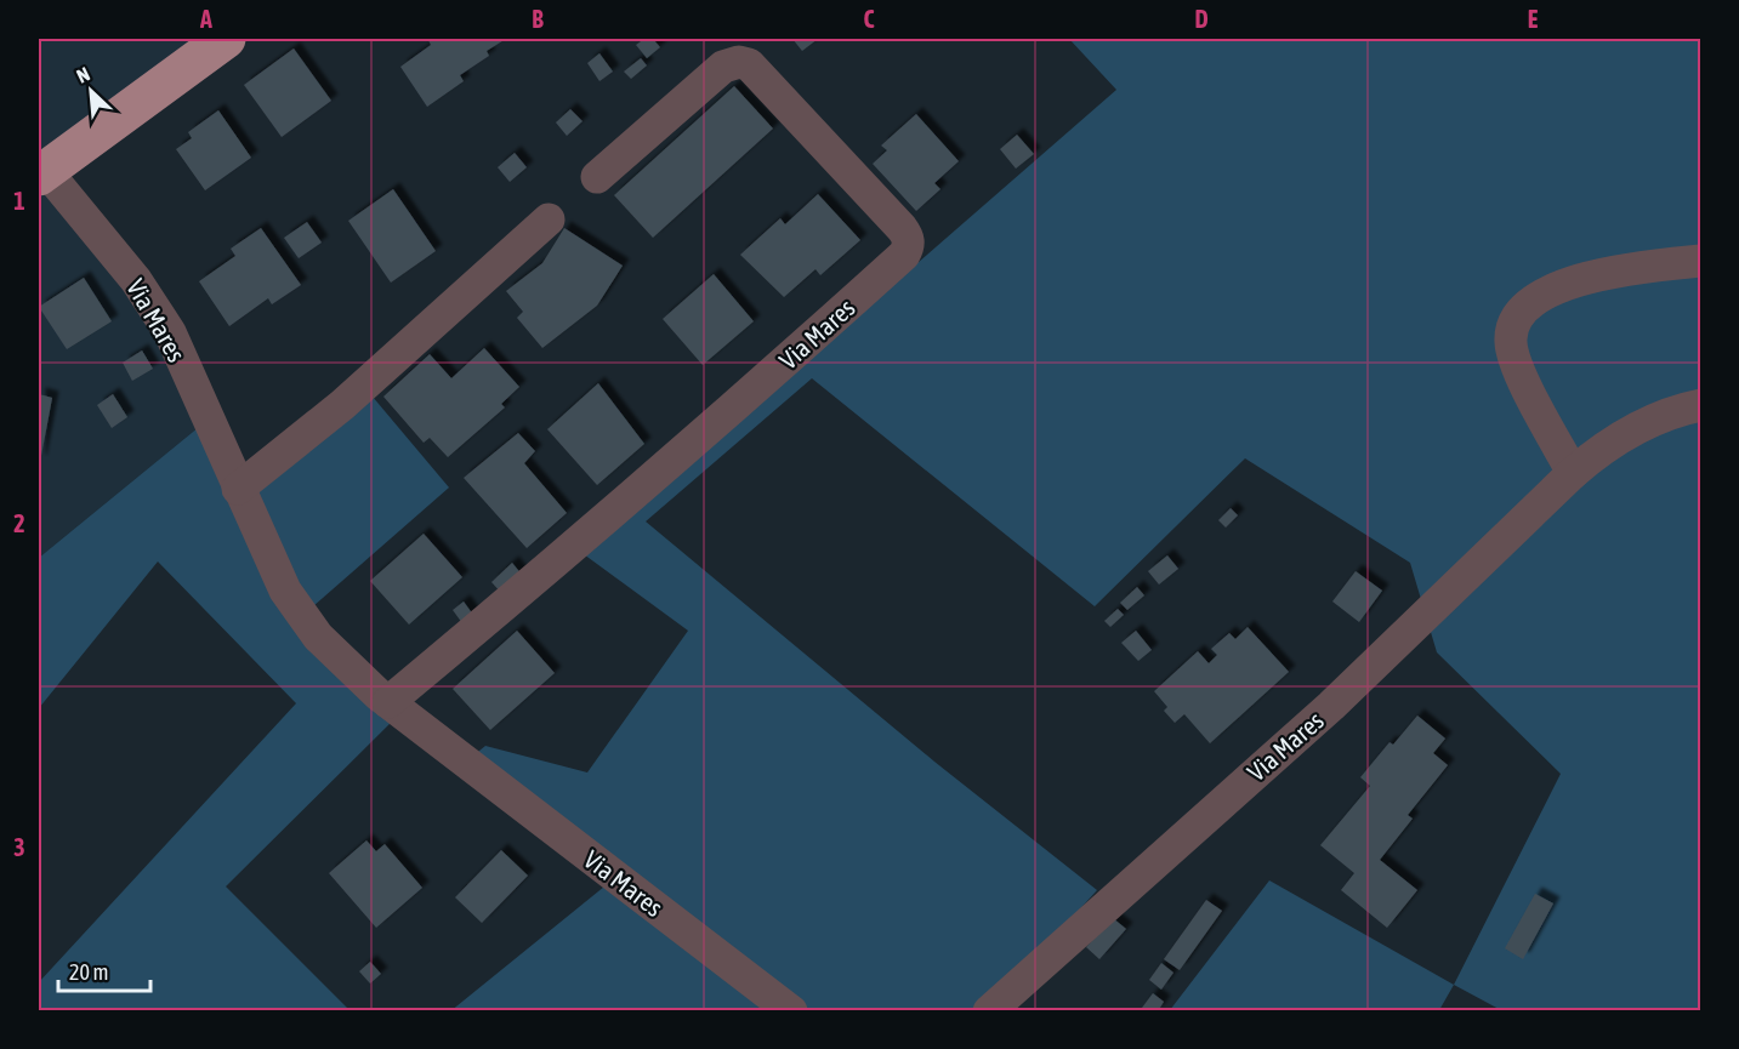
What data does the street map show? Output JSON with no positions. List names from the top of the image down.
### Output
{
  "streets": {
    "street": ["Via Mares"]
  },
  "scale_bar": "20 m",
  "north": "top left",
  "grid": {
    "columns": [
      "A",
      "B",
      "C",
      "D",
      "E"
    ],
    "rows": ["1", "2", "3"]
  }
}
